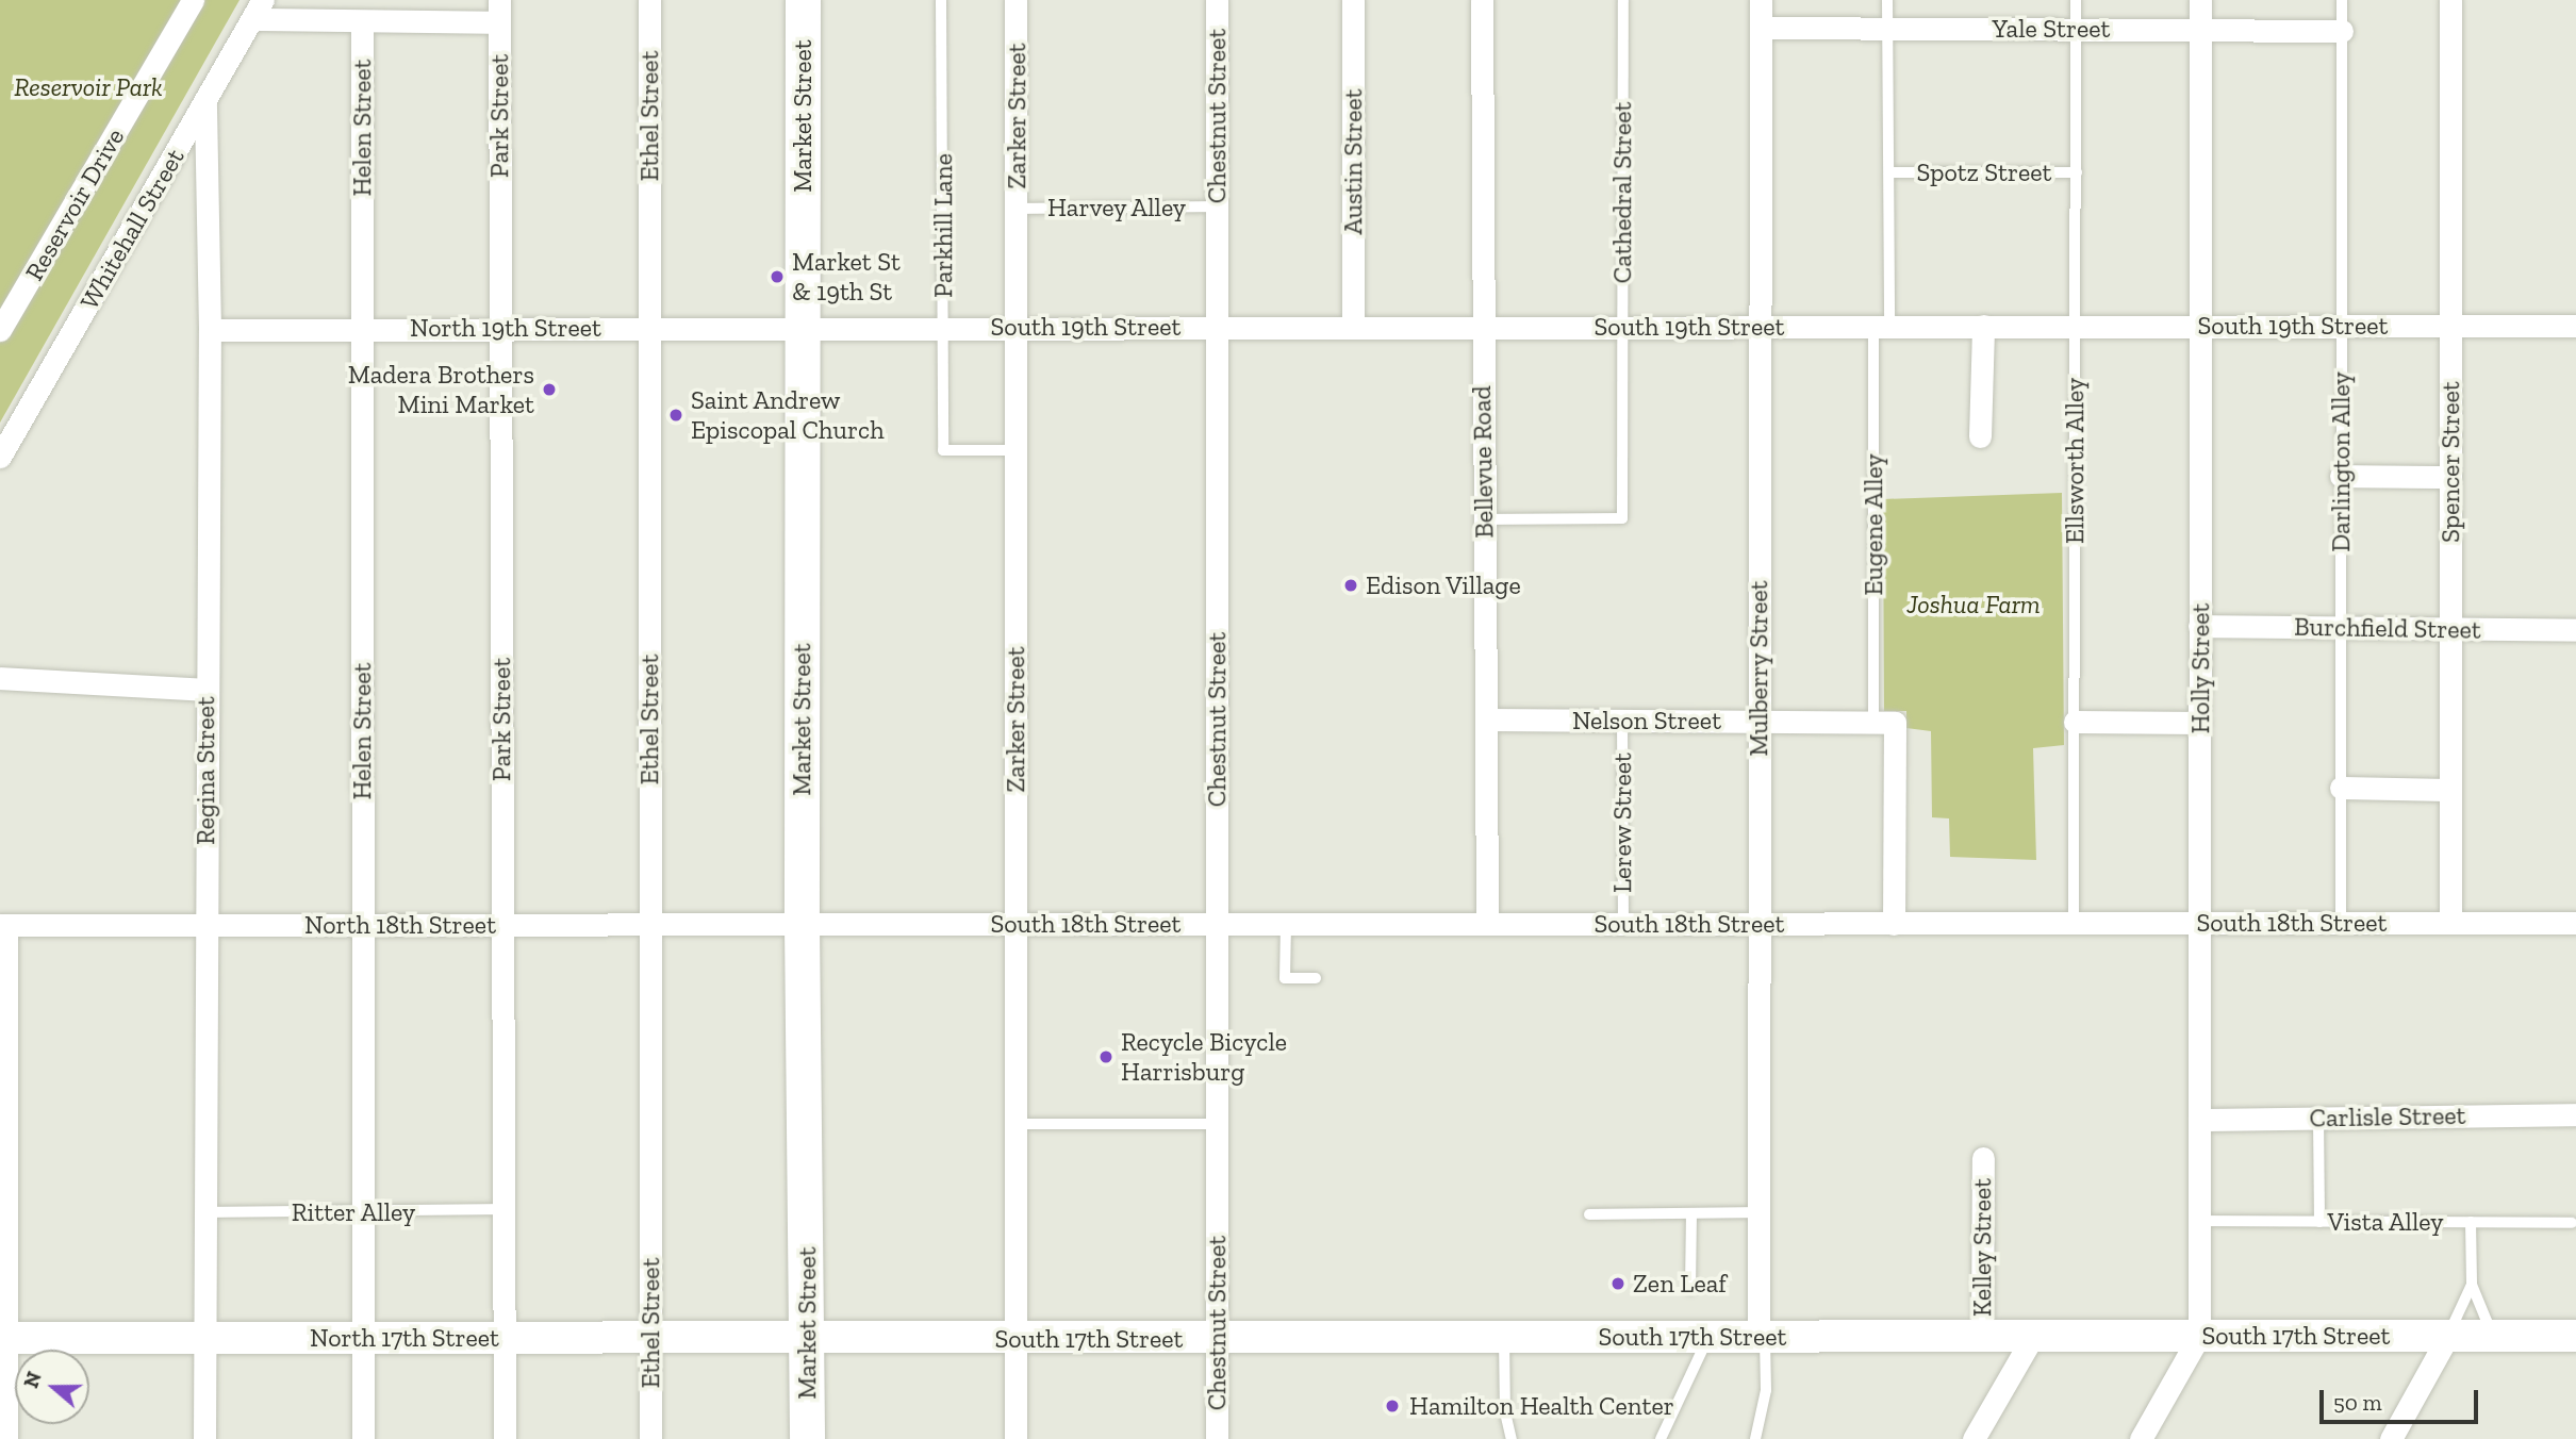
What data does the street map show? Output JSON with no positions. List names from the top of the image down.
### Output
{
  "streets": {
    "main road": ["Market Street", "South 17th Street", "North 17th Street"],
    "street": [
      "Yale Street",
      "Park Street",
      "Ethel Street",
      "Zarker Street",
      "Chestnut Street",
      "Helen Street",
      "Austin Street",
      "Reservoir Drive",
      "Whitehall Street",
      "South 19th Street",
      "North 19th Street",
      "Bellevue Road",
      "Spencer Street",
      "Eugene Alley",
      "Burchfield Street",
      "Mulberry Street",
      "Holly Street",
      "Nelson Street",
      "Regina Street",
      "South 18th Street",
      "North 18th Street",
      "Carlisle Street",
      "Kelley Street"
    ],
    "lane": [
      "Spotz Street",
      "Cathedral Street",
      "Harvey Alley",
      "Parkhill Lane",
      "Ellsworth Alley",
      "Darlington Alley",
      "Lerew Street",
      "Ritter Alley",
      "Vista Alley"
    ]
  },
  "crossings": [
    ["Yale Street", "Ellsworth Alley"],
    ["Yale Street", "Darlington Alley"],
    ["Yale Street", "Eugene Alley"],
    ["Yale Street", "Mulberry Street"],
    ["Yale Street", "Holly Street"],
    ["Park Street", "North 19th Street"],
    ["Park Street", "North 18th Street"],
    ["Park Street", "Ritter Alley"],
    ["Park Street", "North 17th Street"],
    ["Ethel Street", "North 19th Street"],
    ["Ethel Street", "North 18th Street"],
    ["Ethel Street", "North 17th Street"],
    ["Market Street", "South 19th Street"],
    ["Market Street", "North 19th Street"],
    ["Market Street", "South 18th Street"],
    ["Market Street", "North 18th Street"],
    ["Market Street", "South 17th Street"],
    ["Market Street", "North 17th Street"],
    ["Zarker Street", "Harvey Alley"],
    ["Zarker Street", "Parkhill Lane"],
    ["Zarker Street", "South 19th Street"],
    ["Zarker Street", "South 18th Street"],
    ["Zarker Street", "South 17th Street"],
    ["Chestnut Street", "Harvey Alley"],
    ["Chestnut Street", "South 19th Street"],
    ["Chestnut Street", "South 18th Street"],
    ["Chestnut Street", "South 17th Street"],
    ["Helen Street", "North 19th Street"],
    ["Helen Street", "North 18th Street"],
    ["Helen Street", "Ritter Alley"],
    ["Helen Street", "North 17th Street"],
    ["Austin Street", "South 19th Street"],
    ["Spotz Street", "Ellsworth Alley"],
    ["Spotz Street", "Eugene Alley"],
    ["Cathedral Street", "South 19th Street"],
    ["Cathedral Street", "Bellevue Road"],
    ["Parkhill Lane", "South 19th Street"],
    ["Whitehall Street", "Regina Street"],
    ["South 19th Street", "North 19th Street"],
    ["South 19th Street", "Ellsworth Alley"],
    ["South 19th Street", "Bellevue Road"],
    ["South 19th Street", "Darlington Alley"],
    ["South 19th Street", "Spencer Street"],
    ["South 19th Street", "Eugene Alley"],
    ["South 19th Street", "Mulberry Street"],
    ["South 19th Street", "Holly Street"],
    ["North 19th Street", "Regina Street"],
    ["Ellsworth Alley", "South 18th Street"],
    ["Bellevue Road", "Nelson Street"],
    ["Bellevue Road", "South 18th Street"],
    ["Darlington Alley", "Burchfield Street"],
    ["Darlington Alley", "South 18th Street"],
    ["Spencer Street", "Burchfield Street"],
    ["Spencer Street", "South 18th Street"],
    ["Eugene Alley", "Nelson Street"],
    ["Eugene Alley", "South 18th Street"],
    ["Burchfield Street", "Holly Street"],
    ["Mulberry Street", "Nelson Street"],
    ["Mulberry Street", "South 18th Street"],
    ["Mulberry Street", "South 17th Street"],
    ["Holly Street", "South 18th Street"],
    ["Holly Street", "Carlisle Street"],
    ["Holly Street", "Vista Alley"],
    ["Holly Street", "South 17th Street"],
    ["Nelson Street", "Lerew Street"],
    ["Regina Street", "North 18th Street"],
    ["Regina Street", "Ritter Alley"],
    ["Regina Street", "North 17th Street"],
    ["Lerew Street", "South 18th Street"],
    ["South 18th Street", "North 18th Street"],
    ["Kelley Street", "South 17th Street"],
    ["South 17th Street", "North 17th Street"]
  ],
  "parks": ["Reservoir Park", "Joshua Farm"],
  "places": [
    "Market St & 19th St",
    "Madera Brothers Mini Market",
    "Saint Andrew Episcopal Church",
    "Edison Village",
    "Recycle Bicycle Harrisburg",
    "Zen Leaf",
    "Hamilton Health Center"
  ],
  "scale_bar": "50 m",
  "north": "left"
}
